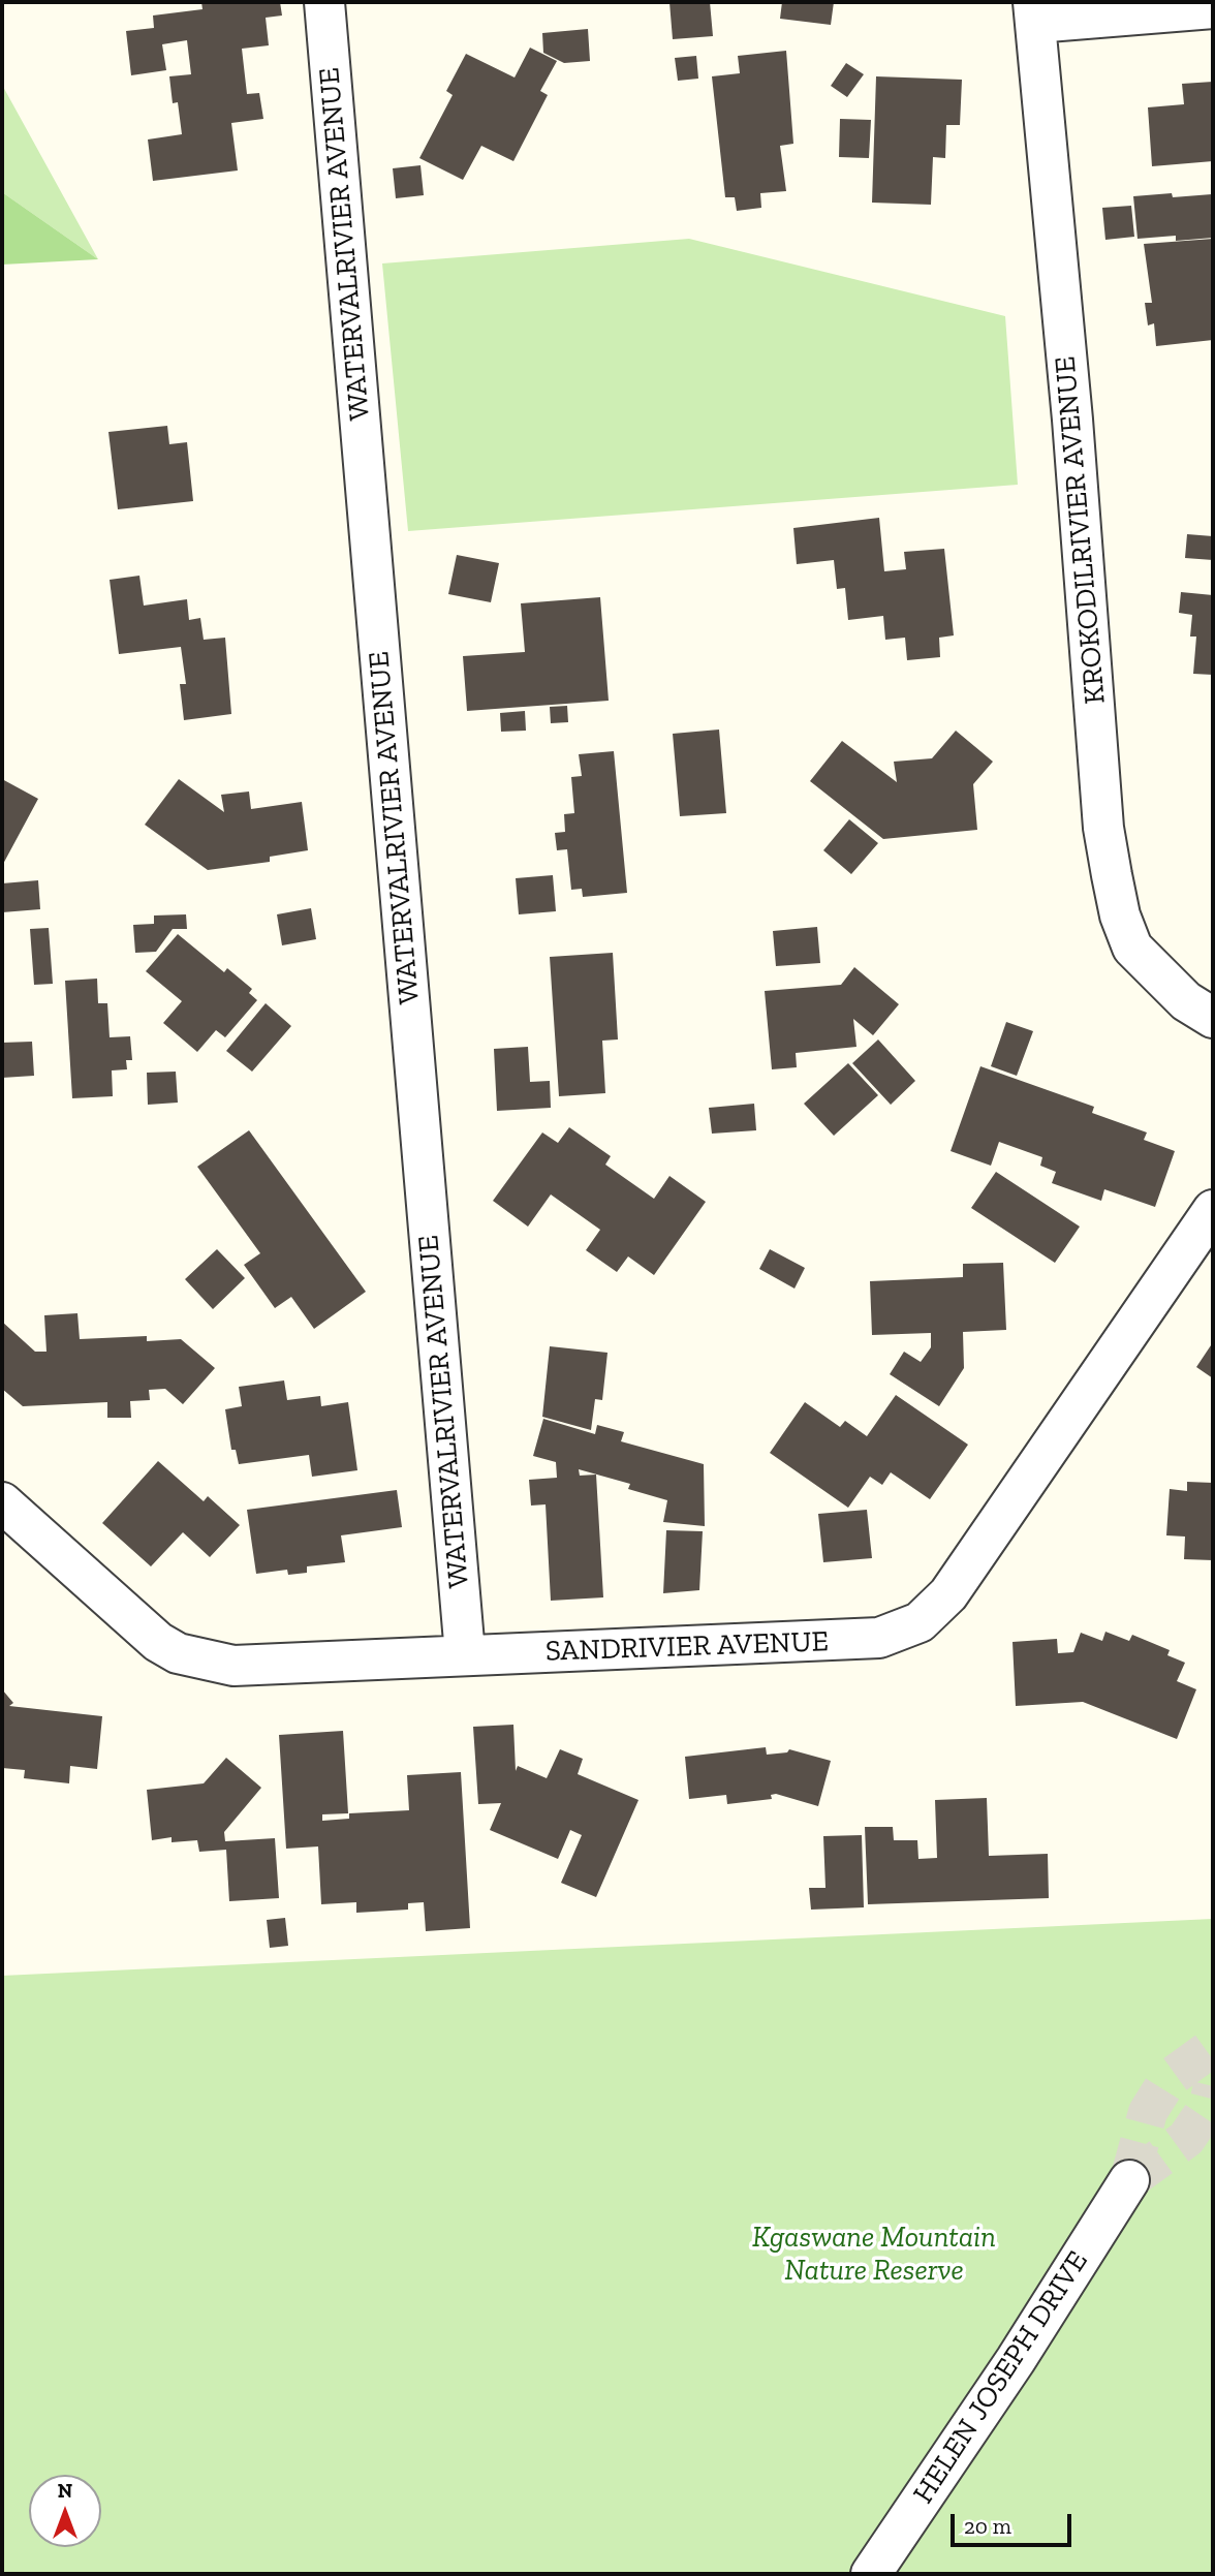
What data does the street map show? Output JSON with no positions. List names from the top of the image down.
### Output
{
  "streets": {
    "street": [
      "WATERVALRIVIER AVENUE",
      "KROKODILRIVIER AVENUE",
      "SANDRIVIER AVENUE",
      "HELEN JOSEPH DRIVE"
    ]
  },
  "crossings": [
    ["WATERVALRIVIER AVENUE", "SANDRIVIER AVENUE"]
  ],
  "parks": ["Kgaswane Mountain Nature Reserve"],
  "scale_bar": "20 m",
  "north": "top"
}
